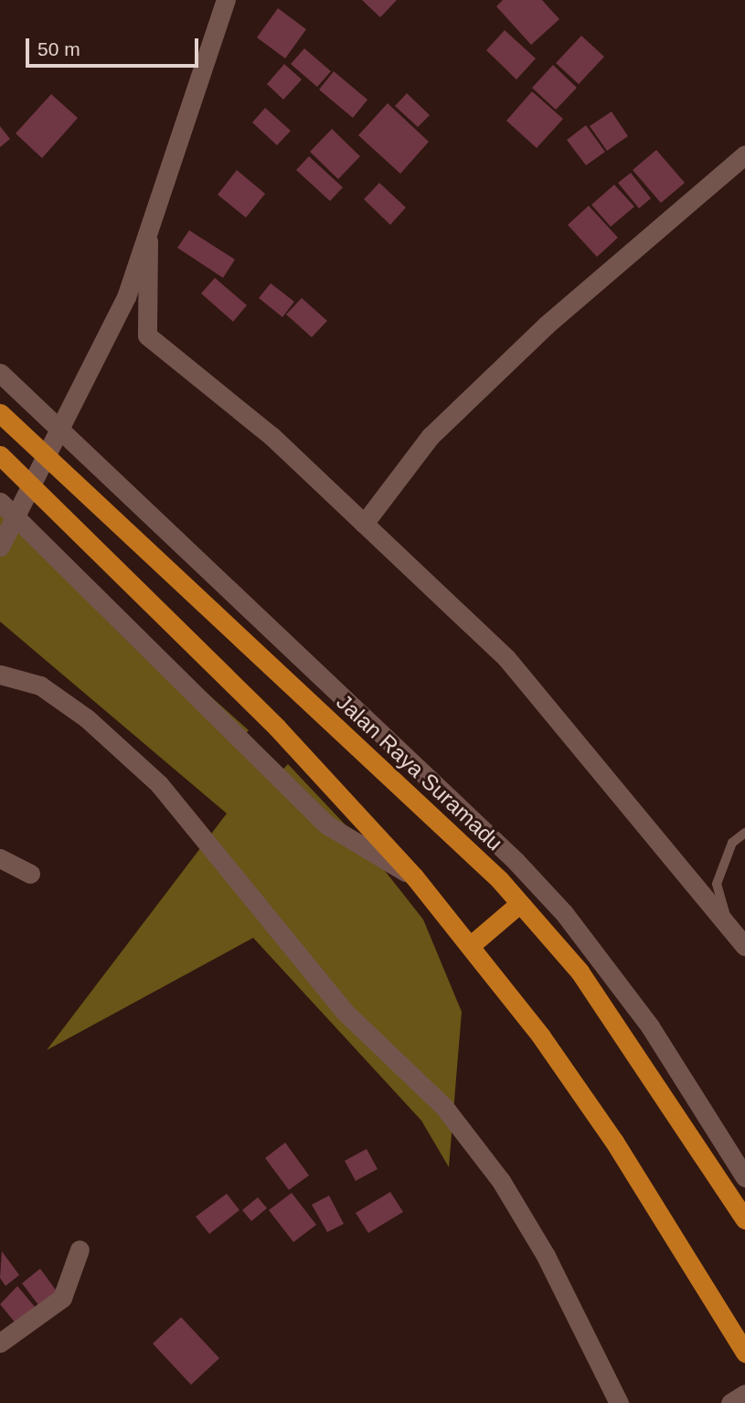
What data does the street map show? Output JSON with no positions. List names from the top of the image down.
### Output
{
  "streets": {
    "highway": ["Jalan Raya Suramadu"]
  },
  "scale_bar": "50 m"
}
